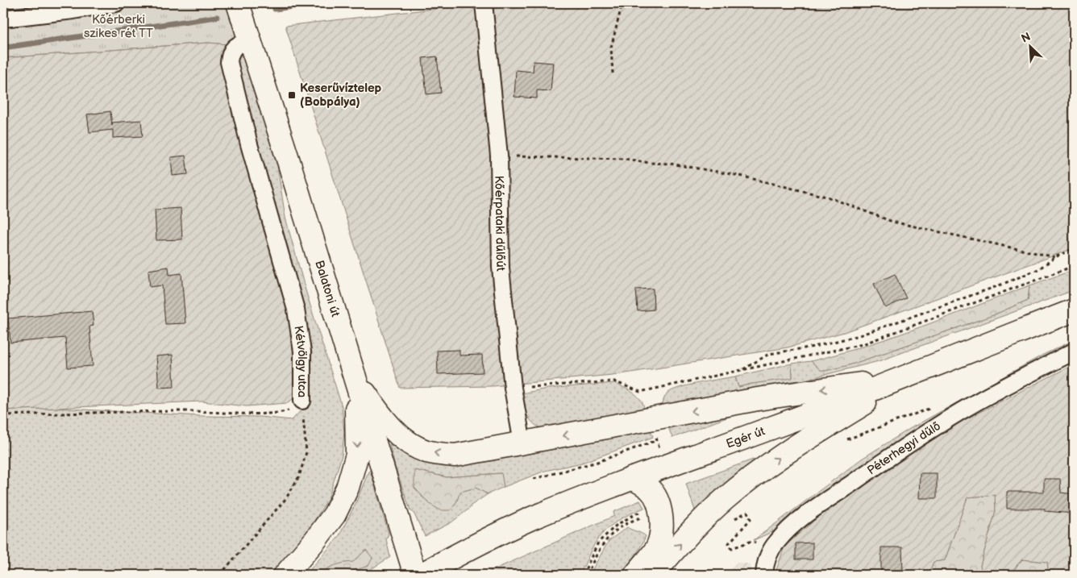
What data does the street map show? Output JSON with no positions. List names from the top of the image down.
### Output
{
  "streets": {
    "main road": ["Balatoni út", "Egér út"],
    "street": ["Kőérpataki dűlőút", "Kétvölgy utca", "Péterhegyi dűlő"]
  },
  "crossings": [
    ["Balatoni út", "Kétvölgy utca"]
  ],
  "parks": ["Kőérberki szikes rét TT"],
  "places": {
    "transit": ["Keserűvíztelep (Bobpálya)"]
  },
  "north": "top left"
}
